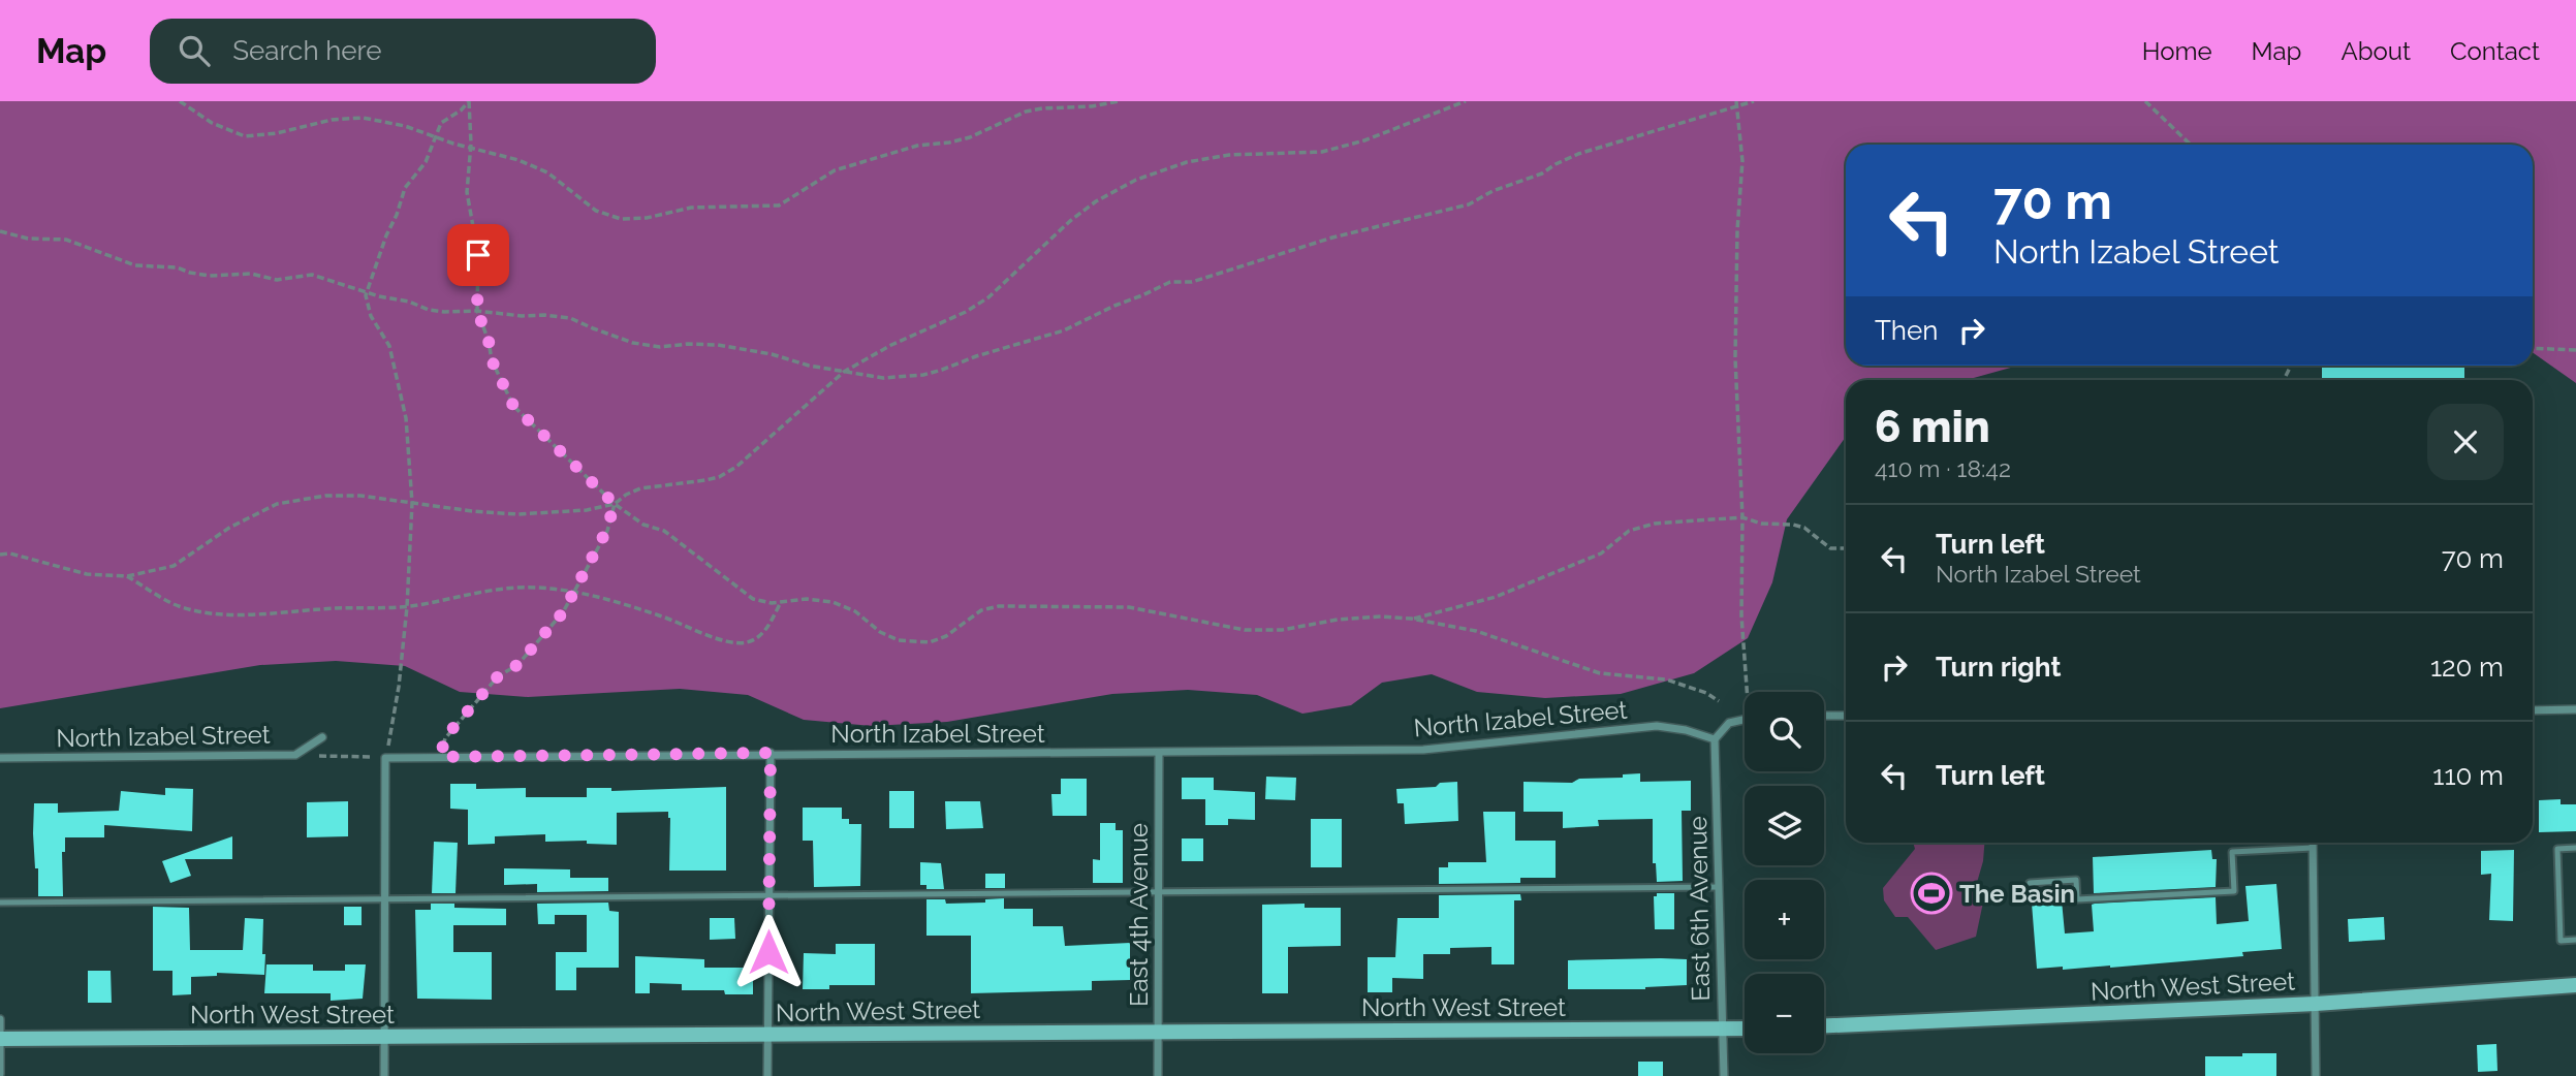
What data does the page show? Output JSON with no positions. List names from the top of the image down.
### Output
{
  "streets": {
    "street": [
      "North Izabel Street",
      "East 6th Avenue",
      "East 4th Avenue",
      "North West Street"
    ]
  },
  "crossings": [
    ["North Izabel Street", "East 6th Avenue"],
    ["North Izabel Street", "East 4th Avenue"],
    ["East 6th Avenue", "North West Street"],
    ["East 4th Avenue", "North West Street"]
  ],
  "places": {
    "sports": ["The Basin"]
  },
  "page": {
    "header": "Map",
    "search": "Search here",
    "nav": [
      "Home",
      "Map",
      "About",
      "Contact"
    ],
    "turn": ["70 m", "North Izabel Street"],
    "then": "Then",
    "heading": ["6 min", "410 m · 18:42"],
    "list": [
      {
        "name": "Turn left",
        "note": "North Izabel Street",
        "value": "70 m"
      },
      {
        "name": "Turn right",
        "value": "120 m"
      },
      {
        "name": "Turn left",
        "value": "110 m"
      }
    ],
    "map_buttons": ["+", "−"]
  }
}
